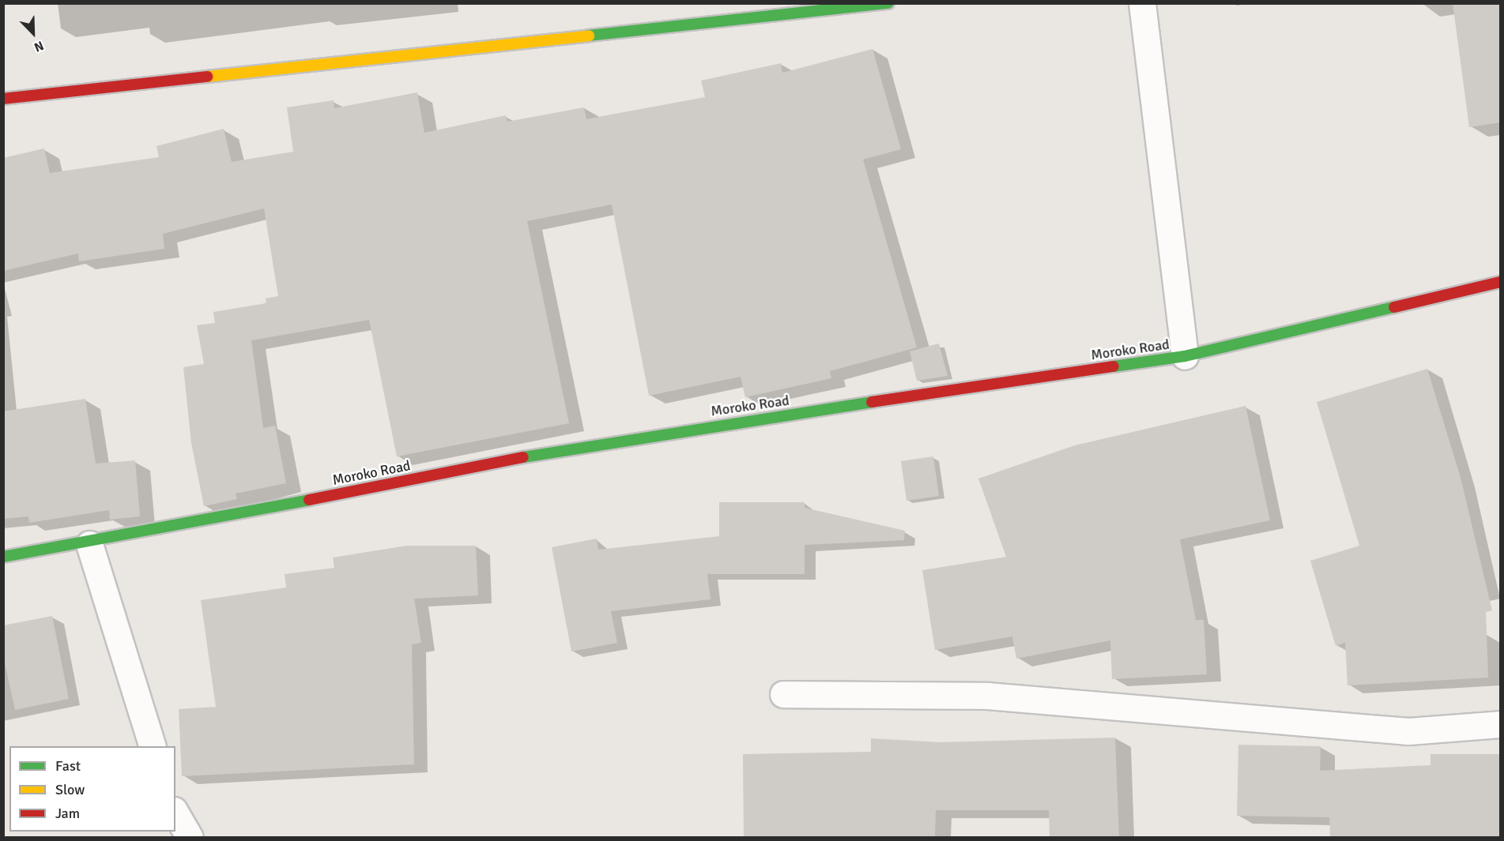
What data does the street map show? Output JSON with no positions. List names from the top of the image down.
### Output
{
  "streets": {
    "street": ["Moroko Road"]
  },
  "legend": ["Fast", "Slow", "Jam"],
  "north": "bottom right"
}
